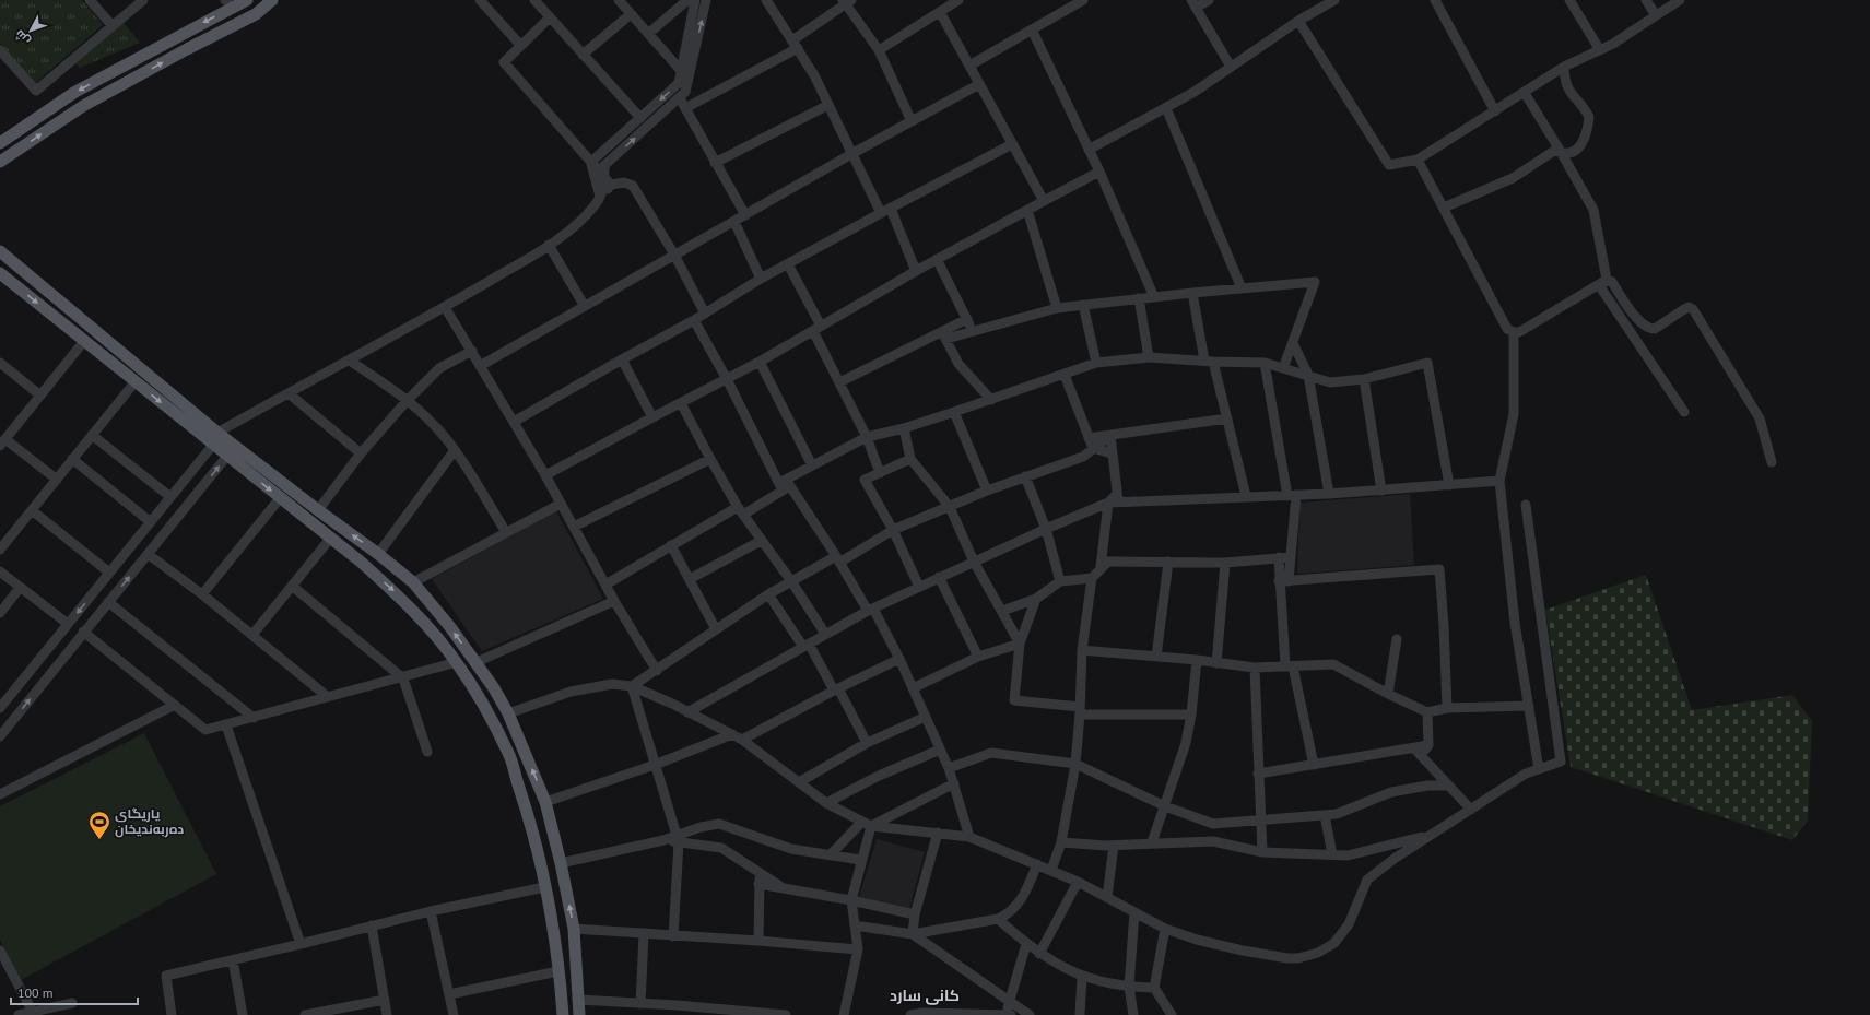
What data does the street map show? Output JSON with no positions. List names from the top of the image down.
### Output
{
  "districts": ["کانی سارد"],
  "places": {
    "sports": ["یاریگاى ده‌ربه‌ندیخان"]
  },
  "scale_bar": "100 m",
  "north": "bottom left"
}
